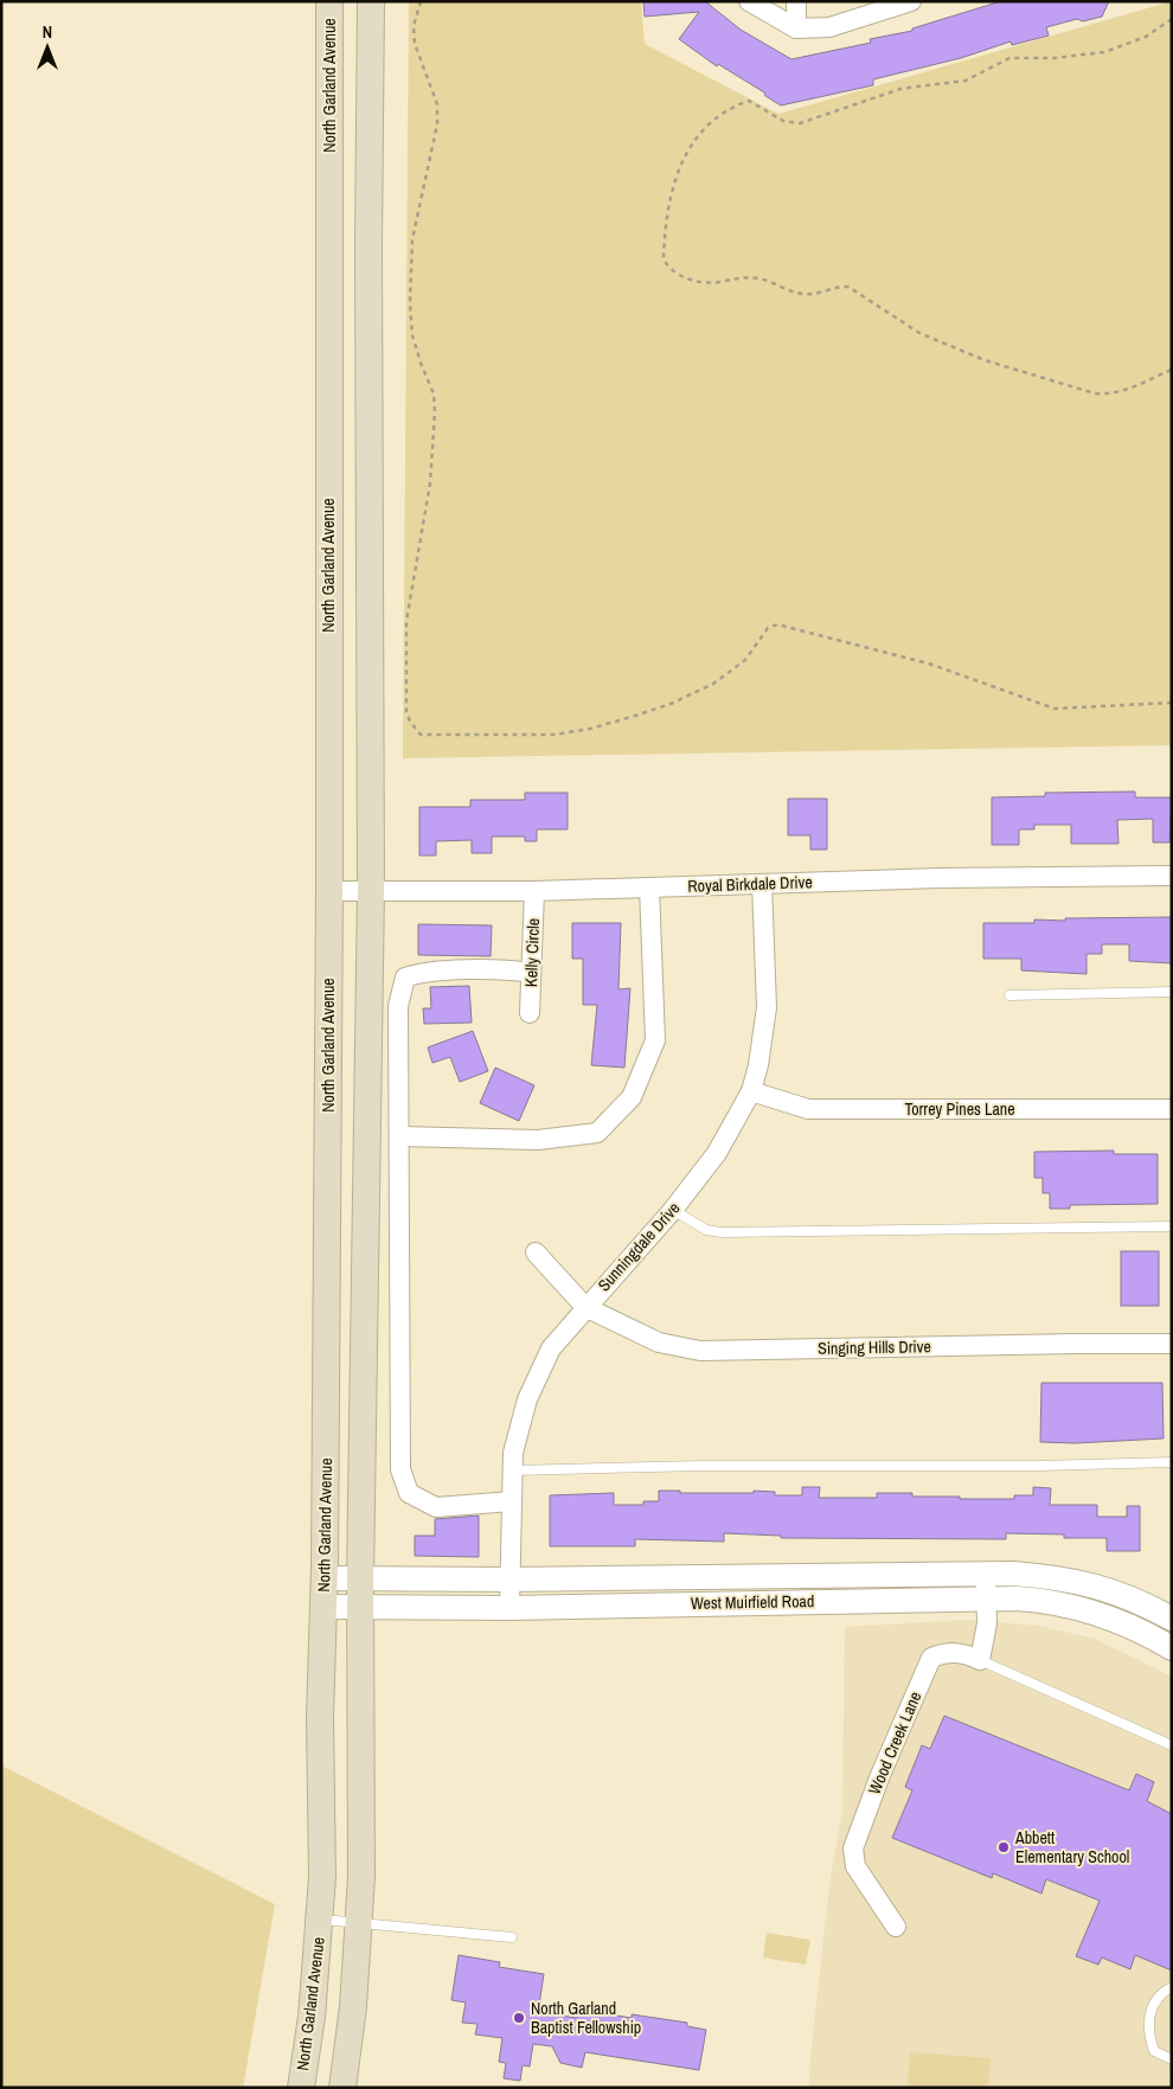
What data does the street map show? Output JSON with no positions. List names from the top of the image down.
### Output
{
  "streets": {
    "main road": ["North Garland Avenue"],
    "street": [
      "Royal Birkdale Drive",
      "Kelly Circle",
      "Torrey Pines Lane",
      "Sunningdale Drive",
      "Singing Hills Drive",
      "West Muirfield Road",
      "Wood Creek Lane"
    ]
  },
  "crossings": [
    ["North Garland Avenue", "Royal Birkdale Drive"],
    ["North Garland Avenue", "West Muirfield Road"],
    ["Royal Birkdale Drive", "Kelly Circle"],
    ["Royal Birkdale Drive", "Sunningdale Drive"],
    ["Torrey Pines Lane", "Sunningdale Drive"],
    ["Sunningdale Drive", "Singing Hills Drive"],
    ["Sunningdale Drive", "West Muirfield Road"]
  ],
  "places": ["Abbett Elementary School", "North Garland Baptist Fellowship"],
  "north": "top"
}
